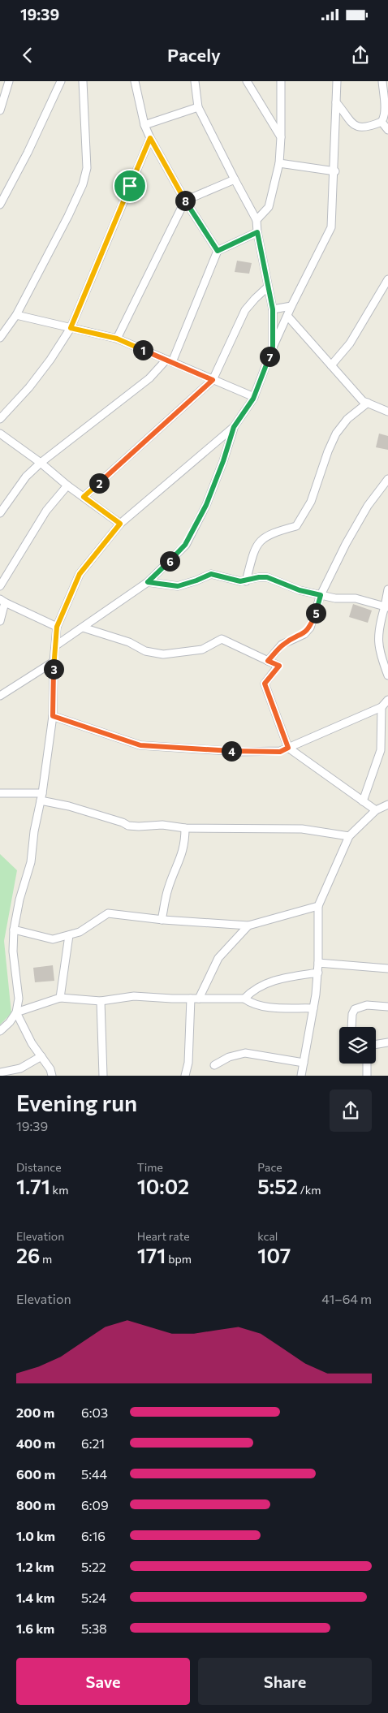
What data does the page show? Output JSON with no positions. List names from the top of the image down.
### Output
{
  "page": {
    "status": "19:39",
    "header": "Pacely",
    "pins": [
      "8",
      "1",
      "7",
      "2",
      "6",
      "5",
      "3",
      "4"
    ],
    "heading": ["Evening run", "19:39"],
    "stats": [
      ["Distance", "1.71 km"],
      ["Time", "10:02"],
      ["Pace", "5:52 /km"],
      ["Elevation", "26 m"],
      ["Heart rate", "171 bpm"],
      ["kcal", "107"]
    ],
    "chart": ["Elevation", "41–64 m"],
    "list": [
      {
        "name": "200 m",
        "note": "6:03"
      },
      {
        "name": "400 m",
        "note": "6:21"
      },
      {
        "name": "600 m",
        "note": "5:44"
      },
      {
        "name": "800 m",
        "note": "6:09"
      },
      {
        "name": "1.0 km",
        "note": "6:16"
      },
      {
        "name": "1.2 km",
        "note": "5:22"
      },
      {
        "name": "1.4 km",
        "note": "5:24"
      },
      {
        "name": "1.6 km",
        "note": "5:38"
      }
    ],
    "buttons": ["Save", "Share"]
  }
}
